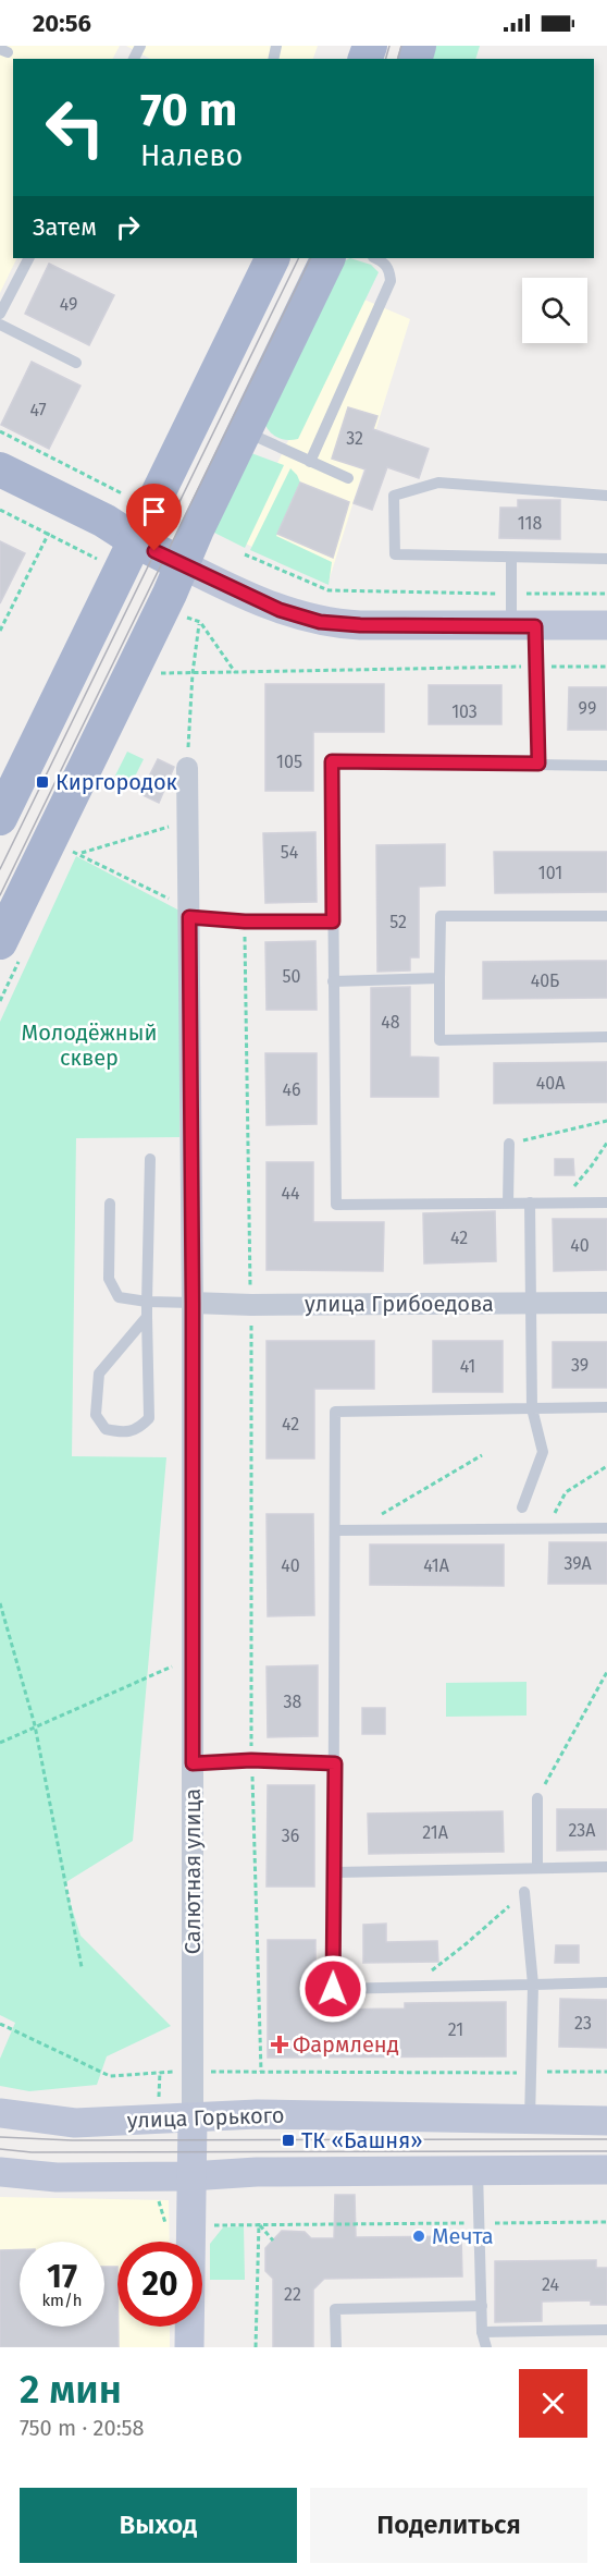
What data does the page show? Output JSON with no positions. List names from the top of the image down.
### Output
{
  "streets": {
    "main road": ["Салютная улица", "улица Горького"],
    "street": ["улица Грибоедова"]
  },
  "crossings": [
    ["улица Грибоедова", "Салютная улица"],
    ["Салютная улица", "улица Горького"]
  ],
  "parks": ["Молодёжный сквер"],
  "places": {
    "transit": ["Киргородок", "ТК «Башня»"],
    "health": ["Фармленд"],
    "other": ["Мечта"]
  },
  "house_numbers": [
    "49",
    "47",
    "32",
    "118",
    "99",
    "103",
    "105",
    "54",
    "101",
    "52",
    "50",
    "40Б",
    "48",
    "40А",
    "46",
    "44",
    "42",
    "40",
    "39",
    "41",
    "42",
    "39А",
    "40",
    "41А",
    "38",
    "23А",
    "21А",
    "36",
    "23",
    "21",
    "24",
    "22"
  ],
  "page": {
    "status": "20:56",
    "turn": ["70 m", "Налево"],
    "then": "Затем",
    "speed": "17 km/h",
    "limit": "20",
    "heading": ["2 мин", "750 m · 20:58"],
    "buttons": ["Выход", "Поделиться"]
  }
}
